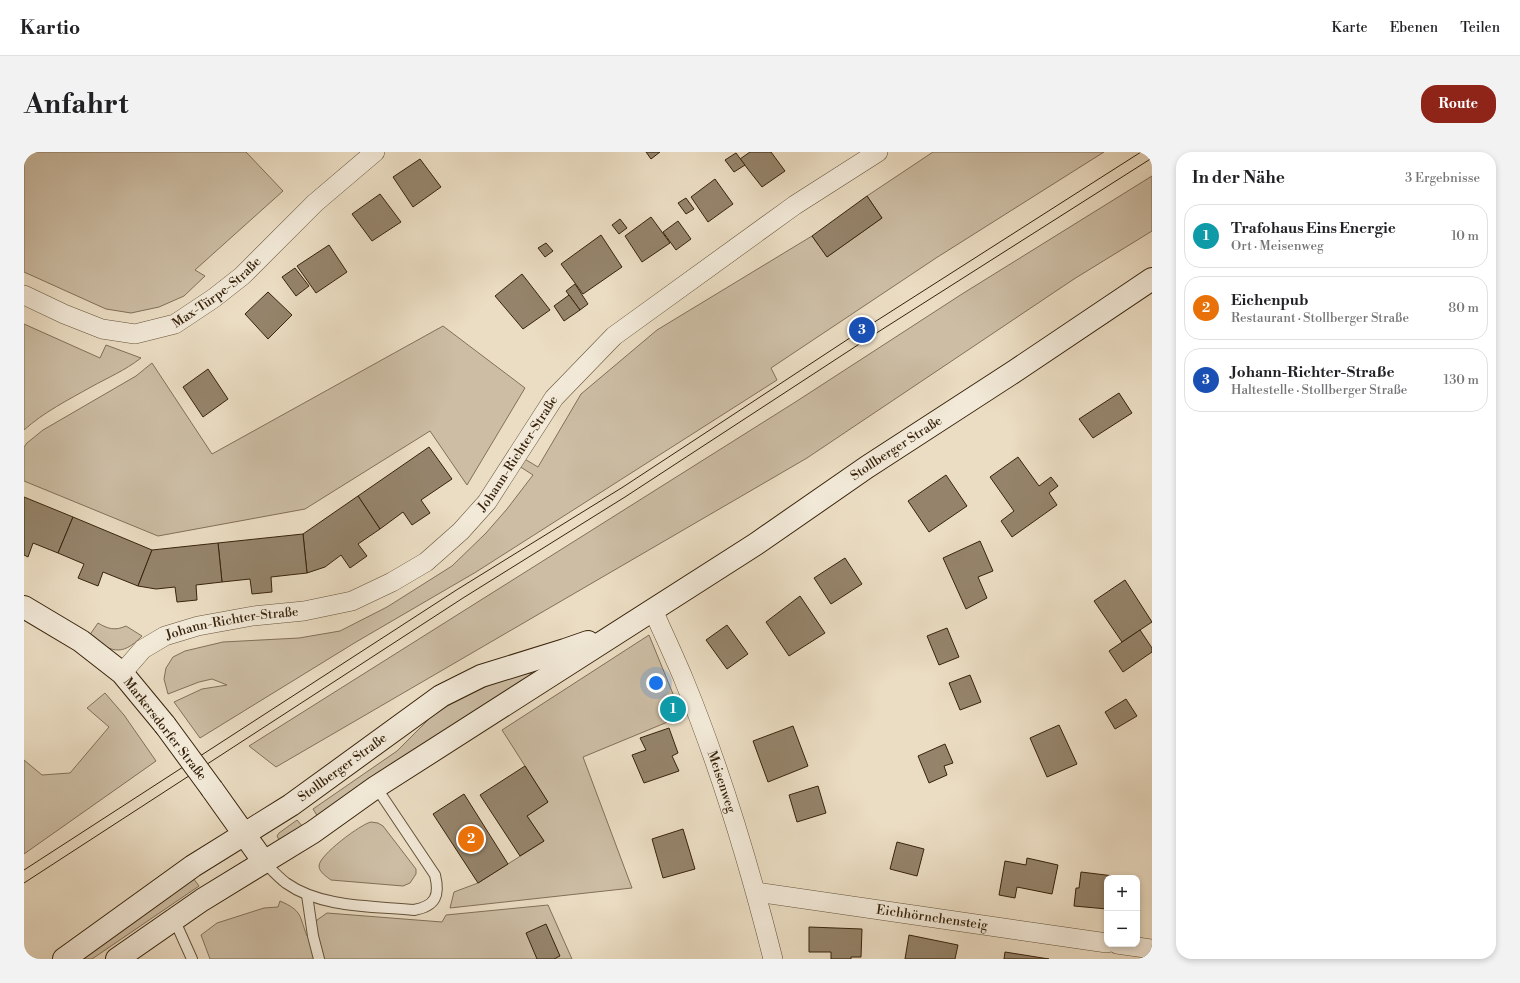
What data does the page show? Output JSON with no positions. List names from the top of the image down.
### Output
{
  "streets": {
    "main road": ["Stollberger Straße", "Markersdorfer Straße"],
    "street": [
      "Max-Türpe-Straße",
      "Johann-Richter-Straße",
      "Meisenweg",
      "Eichhörnchensteig"
    ]
  },
  "crossings": [
    ["Stollberger Straße", "Markersdorfer Straße"],
    ["Stollberger Straße", "Meisenweg"],
    ["Johann-Richter-Straße", "Markersdorfer Straße"],
    ["Meisenweg", "Eichhörnchensteig"]
  ],
  "page": {
    "header": "Kartio",
    "nav": ["Karte", "Ebenen", "Teilen"],
    "buttons": "Route",
    "title": "Anfahrt",
    "heading": ["In der Nähe", "3 Ergebnisse"],
    "list": [
      {
        "mark": "1",
        "name": "Trafohaus Eins Energie",
        "note": "Ort · Meisenweg",
        "value": "10 m"
      },
      {
        "mark": "2",
        "name": "Eichenpub",
        "note": "Restaurant · Stollberger Straße",
        "value": "80 m"
      },
      {
        "mark": "3",
        "name": "Johann-Richter-Straße",
        "note": "Haltestelle · Stollberger Straße",
        "value": "130 m"
      }
    ],
    "pins": ["3", "1", "2"],
    "map_buttons": ["+", "−"]
  }
}
